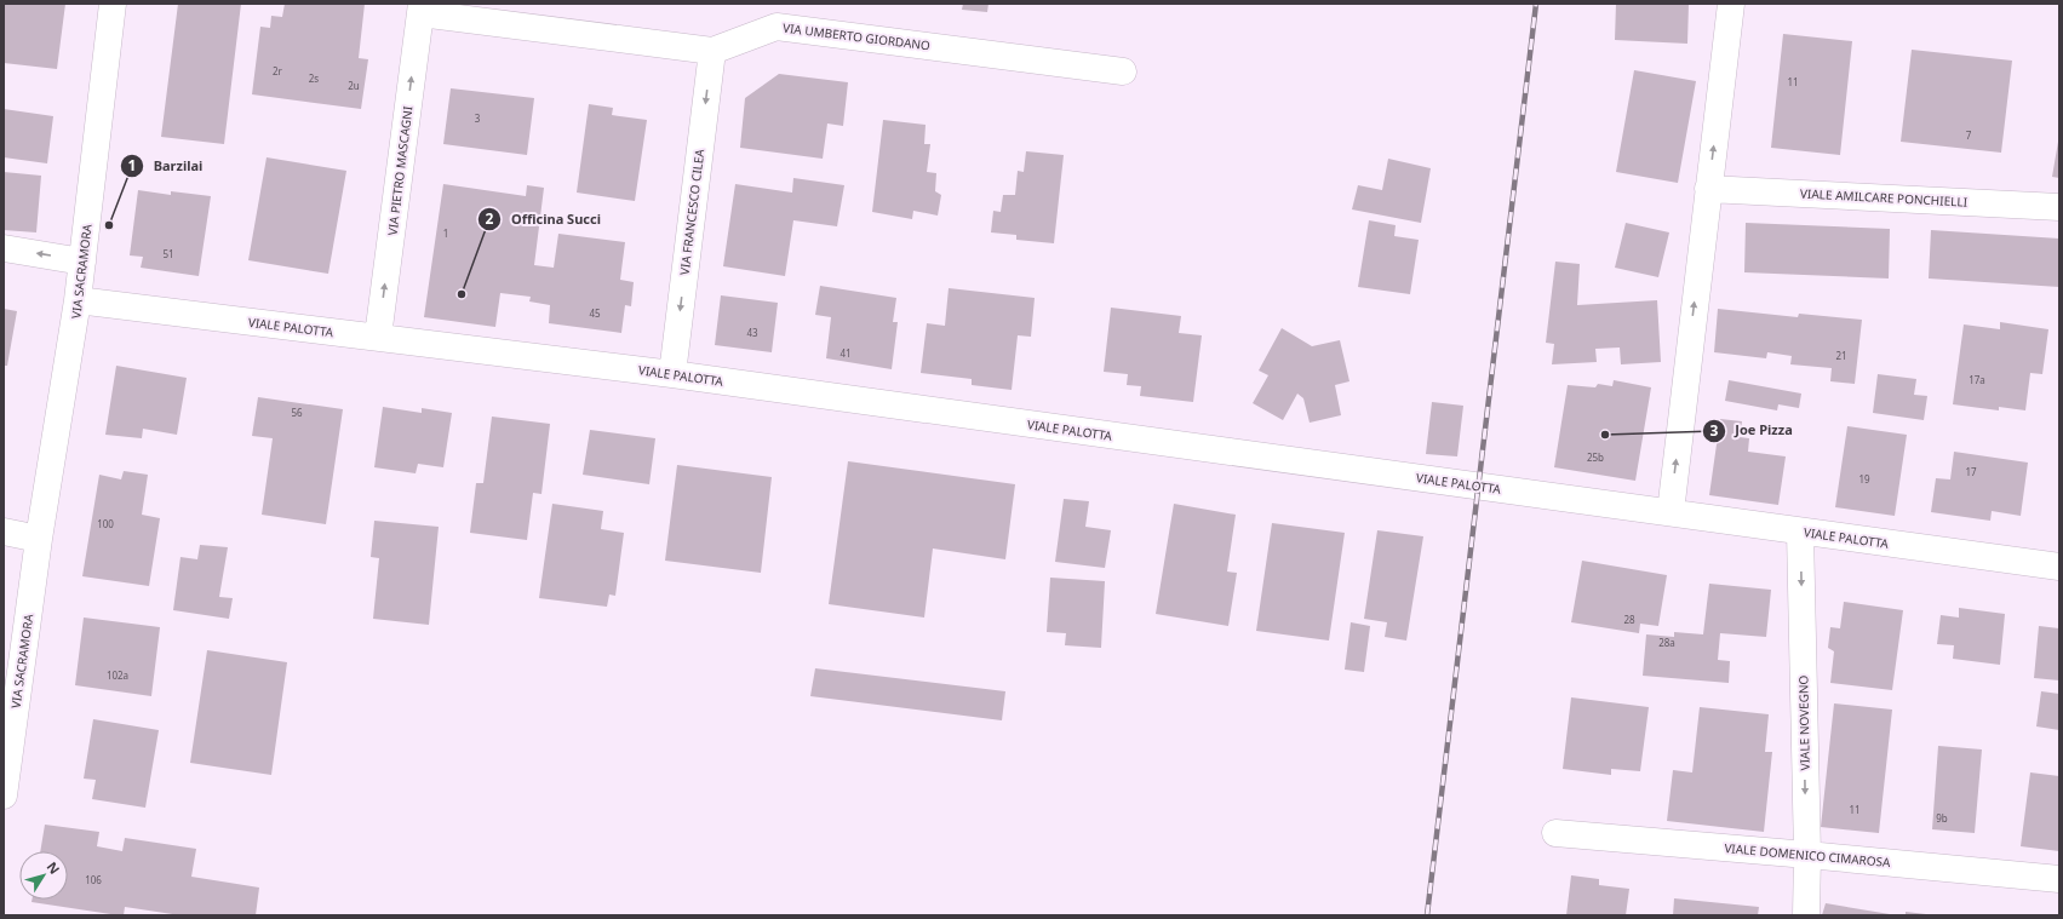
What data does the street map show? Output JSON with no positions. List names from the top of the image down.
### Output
{
  "streets": {
    "street": [
      "VIA UMBERTO GIORDANO",
      "VIA PIETRO MASCAGNI",
      "VIALE AMILCARE PONCHIELLI",
      "VIA FRANCESCO CILEA",
      "VIA SACRAMORA",
      "VIALE PALOTTA",
      "VIALE NOVEGNO",
      "VIALE DOMENICO CIMAROSA"
    ]
  },
  "crossings": [
    ["VIA UMBERTO GIORDANO", "VIA PIETRO MASCAGNI"],
    ["VIA UMBERTO GIORDANO", "VIA FRANCESCO CILEA"],
    ["VIA PIETRO MASCAGNI", "VIALE PALOTTA"],
    ["VIA FRANCESCO CILEA", "VIALE PALOTTA"],
    ["VIA SACRAMORA", "VIALE PALOTTA"],
    ["VIALE PALOTTA", "VIALE NOVEGNO"],
    ["VIALE NOVEGNO", "VIALE DOMENICO CIMAROSA"]
  ],
  "one_way": ["VIA PIETRO MASCAGNI", "VIA FRANCESCO CILEA", "VIALE NOVEGNO"],
  "places": ["Barzilai", "Officina Succi", "Joe Pizza"],
  "house_numbers": [
    "2r",
    "2s",
    "11",
    "2u",
    "3",
    "7",
    "1",
    "51",
    "45",
    "43",
    "41",
    "21",
    "17a",
    "56",
    "25b",
    "17",
    "19",
    "100",
    "28",
    "28a",
    "102a",
    "11",
    "9b",
    "106"
  ],
  "north": "top right"
}
